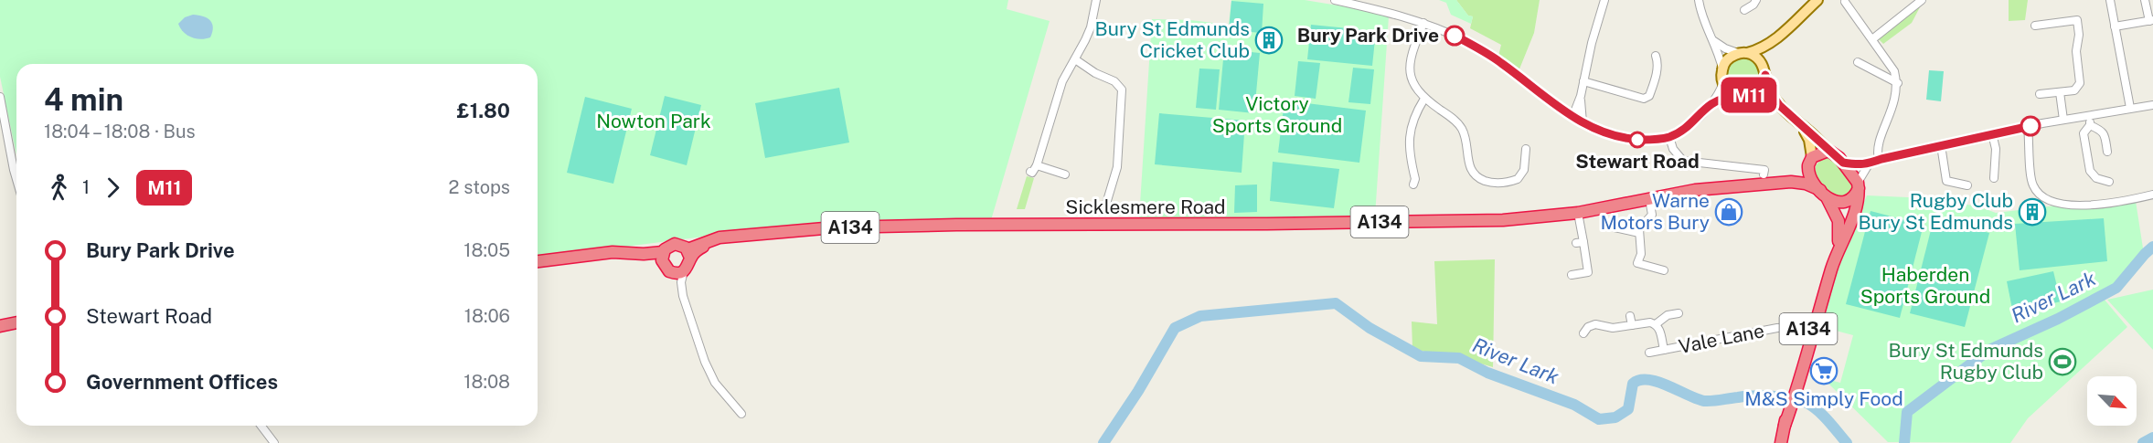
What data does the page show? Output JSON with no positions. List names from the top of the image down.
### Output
{
  "streets": {
    "highway": ["Sicklesmere Road", "A134"],
    "street": ["Vale Lane"]
  },
  "crossings": [
    ["Sicklesmere Road", "A134"],
    ["A134", "Vale Lane"]
  ],
  "water": ["River Lark"],
  "parks": ["Victory Sports Ground", "Nowton Park", "Haberden Sports Ground"],
  "places": {
    "other": ["Bury Park Drive", "Stewart Road"],
    "building": ["Bury St Edmunds Cricket Club", "Rugby Club Bury St Edmunds"],
    "shop": ["Warne Motors Bury"],
    "sports": ["Bury St Edmunds Rugby Club"],
    "supermarket": ["M&S Simply Food"]
  },
  "lines": ["bus line M11"],
  "north": "bottom right",
  "page": {
    "on_map": "M11",
    "heading": ["4 min", "18:04 – 18:08 · Bus", "£1.80"],
    "legs": ["1", "M11", "2 stops"],
    "list": [
      {
        "name": "Bury Park Drive",
        "value": "18:05"
      },
      {
        "name": "Stewart Road",
        "value": "18:06"
      },
      {
        "name": "Government Offices",
        "value": "18:08"
      }
    ]
  }
}
